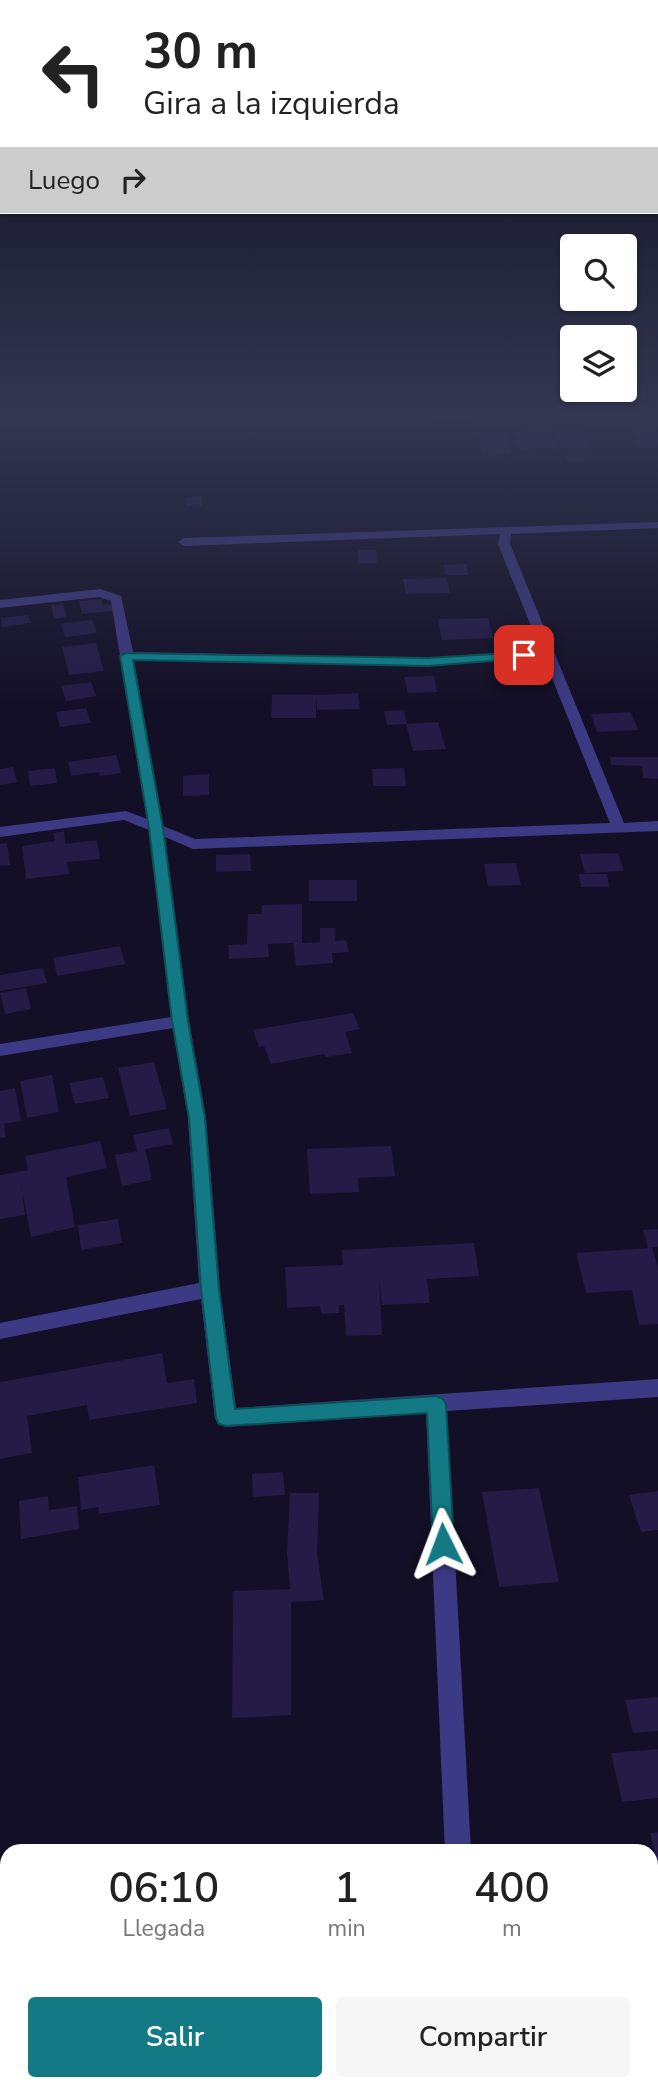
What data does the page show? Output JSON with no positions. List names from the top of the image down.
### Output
{
  "page": {
    "turn": ["30 m", "Gira a la izquierda"],
    "then": "Luego",
    "eta": [
      "06:10",
      "Llegada",
      "1",
      "min",
      "400",
      "m"
    ],
    "buttons": ["Salir", "Compartir"]
  }
}
